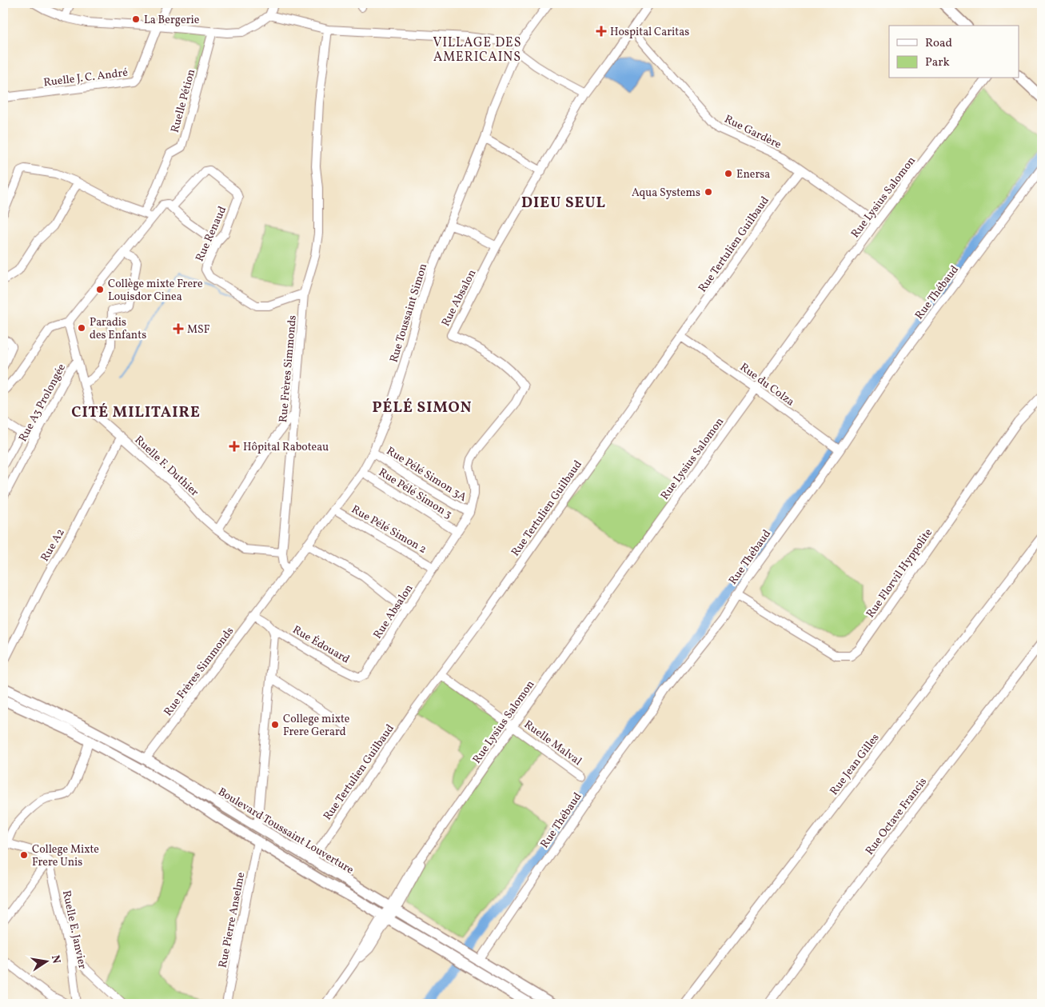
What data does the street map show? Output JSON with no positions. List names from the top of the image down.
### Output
{
  "streets": {
    "main road": ["Boulevard Toussaint Louverture"],
    "street": [
      "Ruelle J. C. André",
      "Ruelle Pétion",
      "Rue Gardère",
      "Rue Lysius Salomon",
      "Rue Renaud",
      "Rue Tertulien Guilbaud",
      "Rue Thébaud",
      "Rue Absalon",
      "Rue Toussaint Simon",
      "Rue Frères Simmonds",
      "Rue du Colza",
      "Rue A3 Prolongée",
      "Ruelle F. Duthier",
      "Rue Pélé Simon 3A",
      "Rue Pélé Simon 3",
      "Rue Pélé Simon 2",
      "Rue A2",
      "Rue Florvil Hyppolite",
      "Rue Édouard",
      "Ruelle Malval",
      "Rue Jean Gilles",
      "Rue Octave Francis",
      "Rue Pierre Anselme",
      "Ruelle E. Janvier"
    ]
  },
  "crossings": [
    ["Rue Gardère", "Rue Lysius Salomon"],
    ["Rue Gardère", "Rue Tertulien Guilbaud"],
    ["Rue Lysius Salomon", "Rue du Colza"],
    ["Rue Lysius Salomon", "Ruelle Malval"],
    ["Rue Lysius Salomon", "Boulevard Toussaint Louverture"],
    ["Rue Renaud", "Rue Frères Simmonds"],
    ["Rue Tertulien Guilbaud", "Rue du Colza"],
    ["Rue Tertulien Guilbaud", "Ruelle Malval"],
    ["Rue Tertulien Guilbaud", "Boulevard Toussaint Louverture"],
    ["Rue Thébaud", "Rue du Colza"],
    ["Rue Thébaud", "Rue Florvil Hyppolite"],
    ["Rue Thébaud", "Boulevard Toussaint Louverture"],
    ["Rue Absalon", "Rue Pélé Simon 3A"],
    ["Rue Absalon", "Rue Pélé Simon 3"],
    ["Rue Absalon", "Rue Pélé Simon 2"],
    ["Rue Absalon", "Rue Édouard"],
    ["Rue Toussaint Simon", "Rue Frères Simmonds"],
    ["Rue Toussaint Simon", "Rue Pélé Simon 3A"],
    ["Rue Toussaint Simon", "Rue Pélé Simon 3"],
    ["Rue Toussaint Simon", "Rue Pélé Simon 2"],
    ["Rue Frères Simmonds", "Ruelle F. Duthier"],
    ["Rue Frères Simmonds", "Rue Édouard"],
    ["Rue Frères Simmonds", "Boulevard Toussaint Louverture"],
    ["Rue A3 Prolongée", "Ruelle F. Duthier"],
    ["Ruelle F. Duthier", "Rue A2"],
    ["Boulevard Toussaint Louverture", "Rue Pierre Anselme"]
  ],
  "districts": [
    "VILLAGE DES AMERICAINS",
    "DIEU SEUL",
    "PÉLÉ SIMON",
    "CITÉ MILITAIRE"
  ],
  "places": {
    "other": [
      "La Bergerie",
      "Enersa",
      "Aqua Systems",
      "Collège mixte Frere Louisdor Cinea",
      "Paradis des Enfants",
      "College mixte Frere Gerard",
      "College Mixte Frere Unis"
    ],
    "health": ["Hospital Caritas", "MSF", "Hôpital Raboteau"]
  },
  "legend": ["Road", "Park"],
  "north": "right"
}
